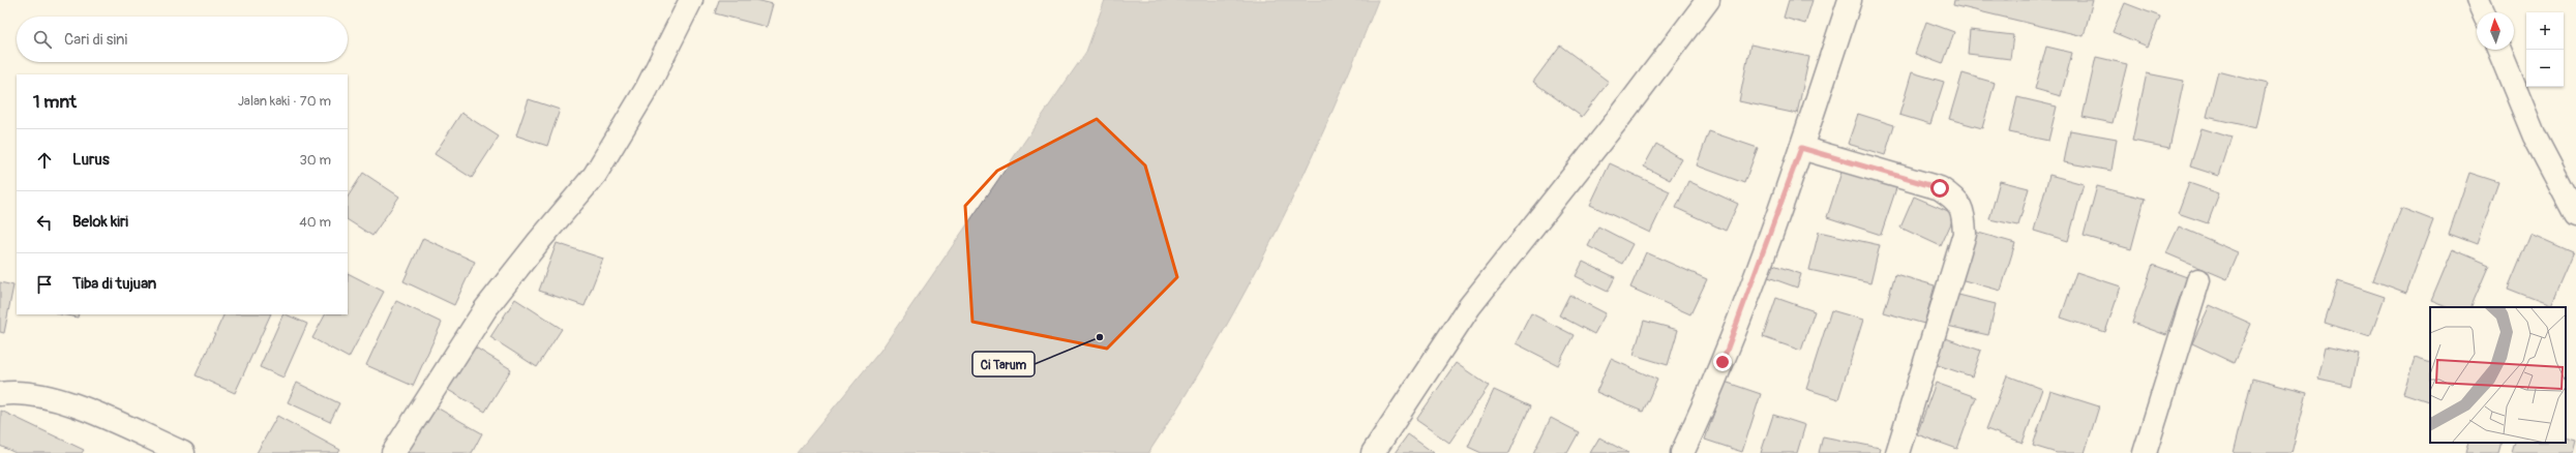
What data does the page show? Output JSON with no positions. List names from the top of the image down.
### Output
{
  "places": ["Ci Tarum"],
  "north": "top",
  "page": {
    "map_buttons": ["+", "−"],
    "search": "Cari di sini",
    "heading": ["1 mnt", "Jalan kaki · 70 m"],
    "list": [
      ["Lurus", "30 m"],
      ["Belok kiri", "40 m"],
      "Tiba di tujuan"
    ]
  }
}
